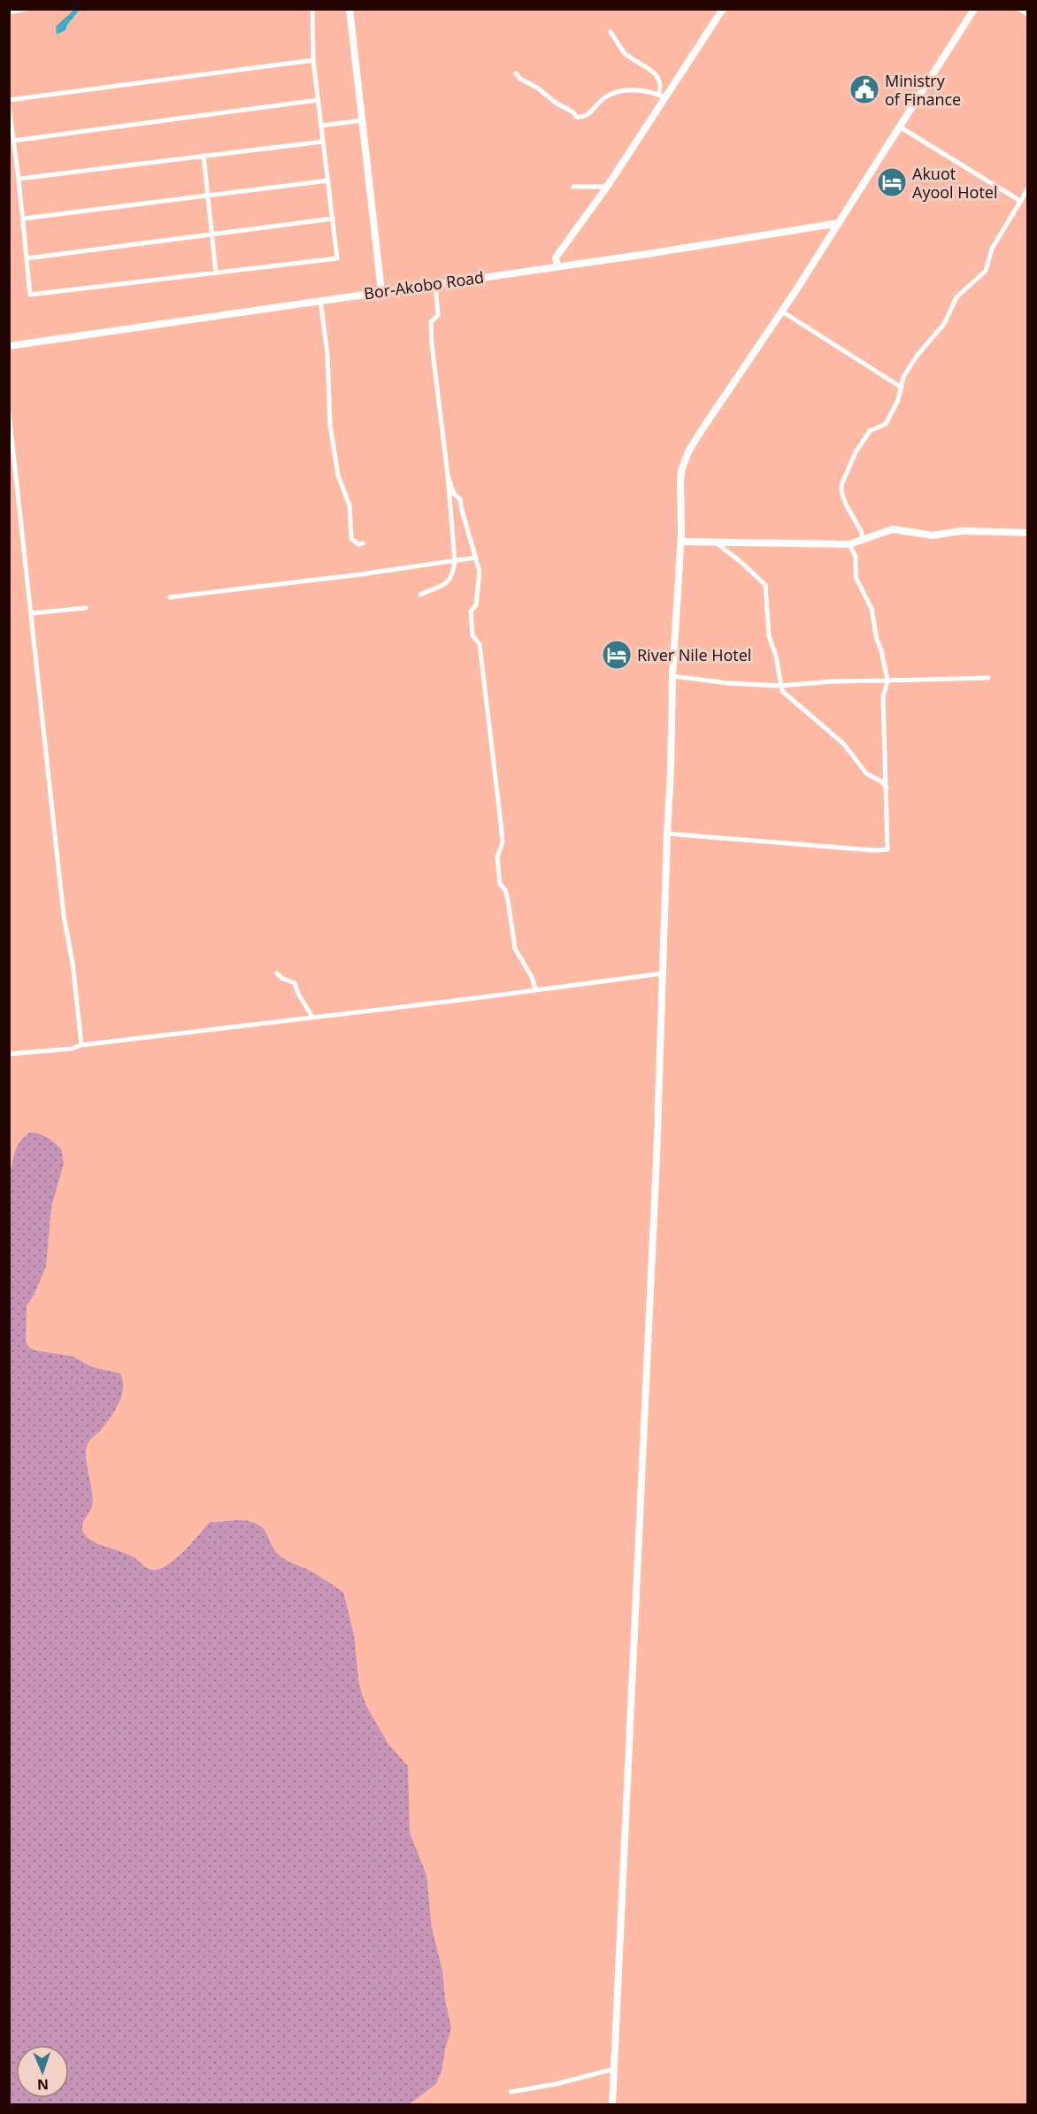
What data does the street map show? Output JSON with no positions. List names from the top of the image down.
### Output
{
  "streets": {
    "street": ["Bor-Akobo Road"]
  },
  "places": {
    "public building": ["Ministry of Finance"],
    "hotel": ["Akuot Ayool Hotel", "River Nile Hotel"]
  },
  "north": "bottom"
}
